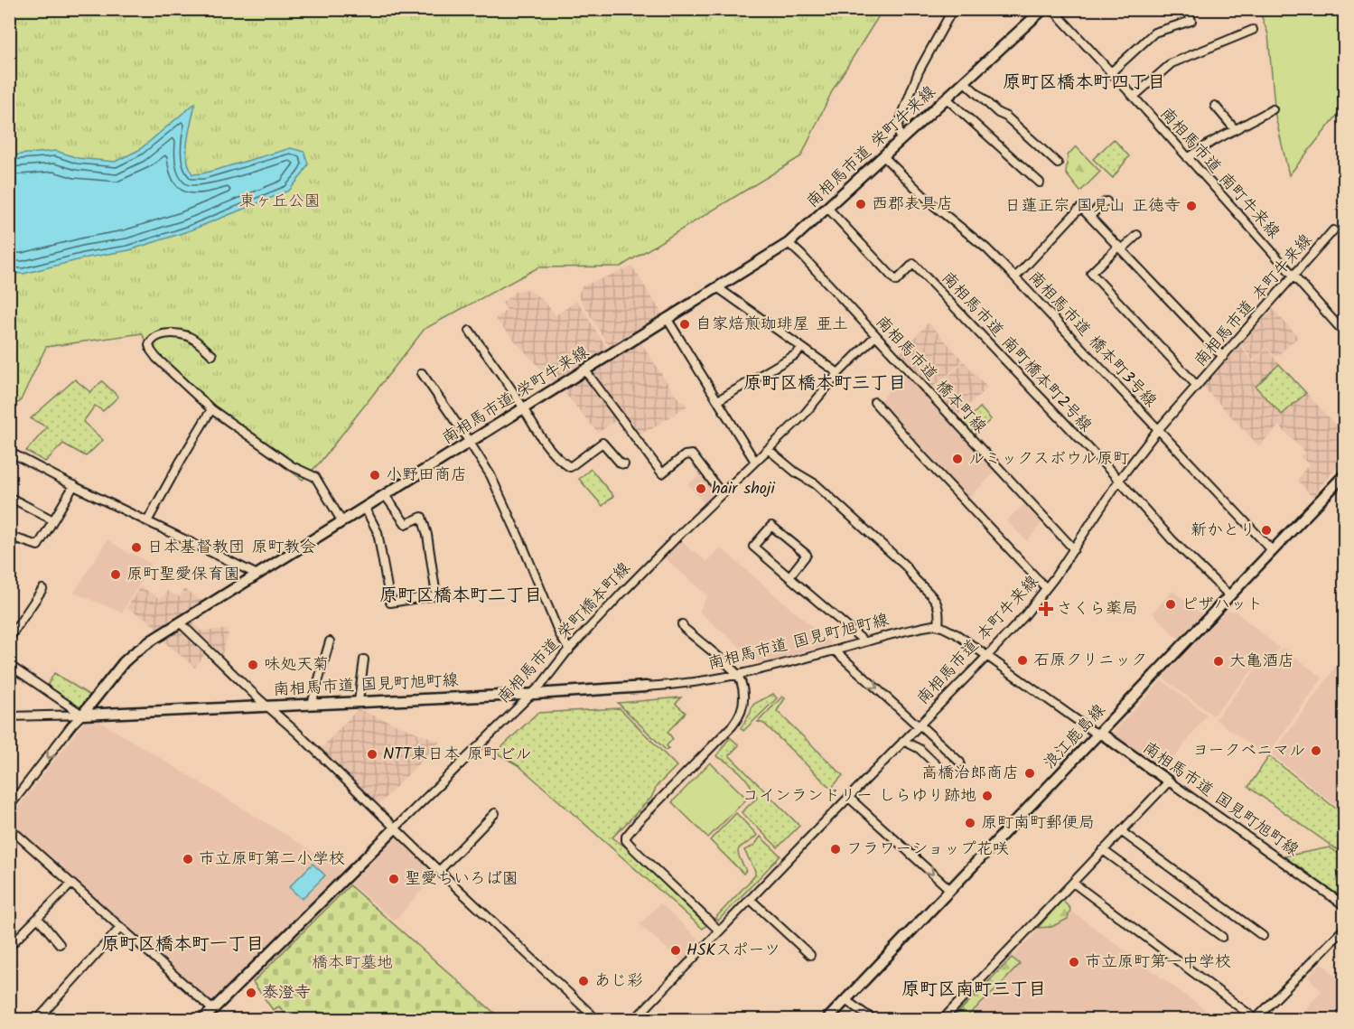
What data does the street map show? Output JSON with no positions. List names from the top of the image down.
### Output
{
  "streets": {
    "street": [
      "南相馬市道 栄町牛来線",
      "南相馬市道 南町牛来線",
      "南相馬市道 本町牛来線",
      "南相馬市道 橋本町3号線",
      "南相馬市道 南町橋本町2号線",
      "南相馬市道 橋本町線",
      "南相馬市道 栄町橋本町線",
      "南相馬市道 国見町旭町線",
      "浪江鹿島線"
    ]
  },
  "crossings": [
    ["南相馬市道 栄町牛来線", "南相馬市道 橋本町3号線"],
    ["南相馬市道 栄町牛来線", "南相馬市道 南町橋本町2号線"],
    ["南相馬市道 栄町牛来線", "南相馬市道 橋本町線"],
    ["南相馬市道 栄町牛来線", "南相馬市道 国見町旭町線"],
    ["南相馬市道 南町牛来線", "南相馬市道 本町牛来線"],
    ["南相馬市道 本町牛来線", "南相馬市道 橋本町3号線"],
    ["南相馬市道 本町牛来線", "南相馬市道 南町橋本町2号線"],
    ["南相馬市道 本町牛来線", "南相馬市道 橋本町線"],
    ["南相馬市道 本町牛来線", "南相馬市道 国見町旭町線"],
    ["南相馬市道 橋本町3号線", "浪江鹿島線"],
    ["南相馬市道 南町橋本町2号線", "浪江鹿島線"],
    ["南相馬市道 橋本町線", "南相馬市道 栄町橋本町線"],
    ["南相馬市道 栄町橋本町線", "南相馬市道 国見町旭町線"],
    ["南相馬市道 国見町旭町線", "浪江鹿島線"]
  ],
  "districts": [
    "原町区橋本町四丁目",
    "原町区橋本町三丁目",
    "原町区橋本町二丁目",
    "原町区橋本町一丁目",
    "原町区南町三丁目"
  ],
  "parks": ["東ヶ丘公園", "橋本町墓地"],
  "places": {
    "other": [
      "西郡表具店",
      "日蓮正宗 国見山 正徳寺",
      "自家焙煎珈琲屋 亜土",
      "ルミックスボウル原町",
      "小野田商店",
      "hair shoji",
      "新かとり",
      "日本基督教団 原町教会",
      "原町聖愛保育園",
      "ピザハット",
      "石原クリニック",
      "大亀酒店",
      "味処天菊",
      "ヨークベニマル",
      "NTT東日本 原町ビル",
      "高橋治郎商店",
      "コインランドリー しらゆり跡地",
      "原町南町郵便局",
      "フラワーショップ花咲",
      "市立原町第二小学校",
      "聖愛ちいろば園",
      "HSKスポーツ",
      "市立原町第一中学校",
      "あじ彩",
      "泰澄寺"
    ],
    "health": ["さくら薬局"]
  }
}
